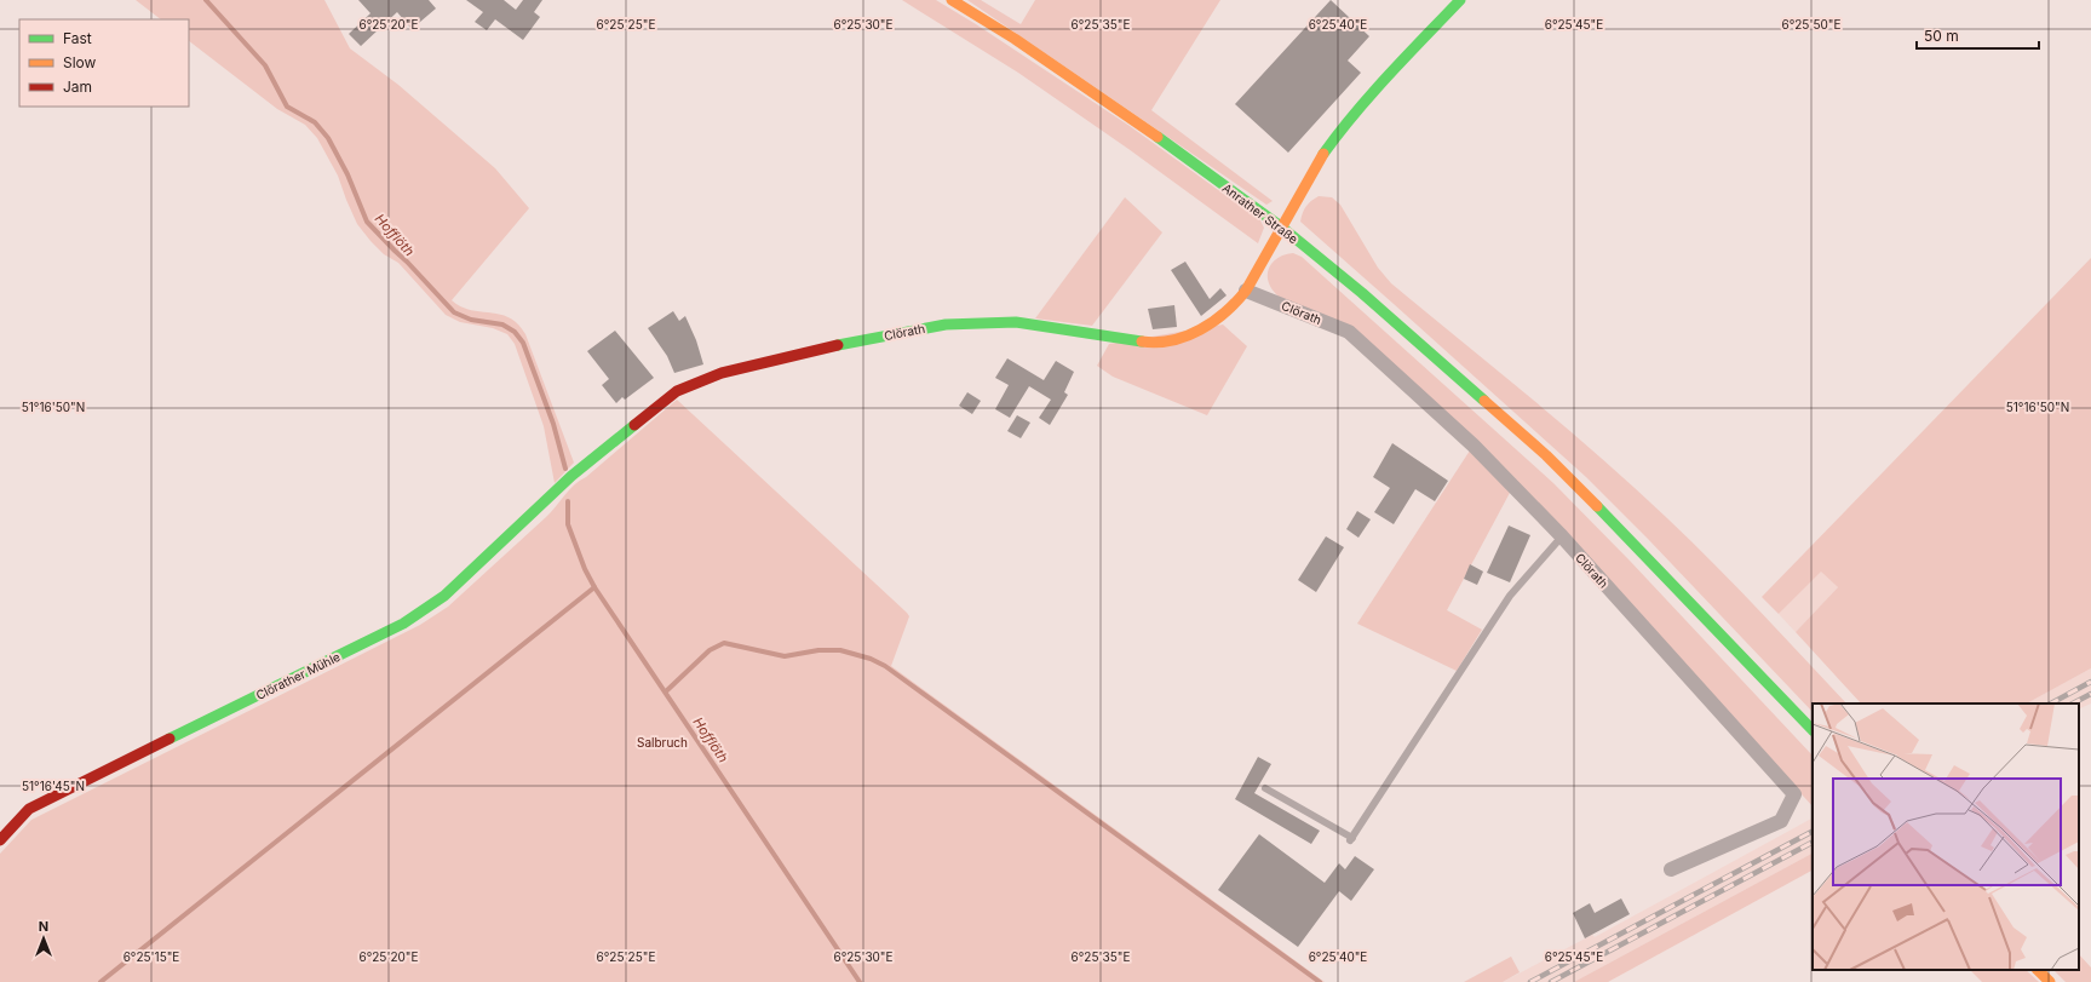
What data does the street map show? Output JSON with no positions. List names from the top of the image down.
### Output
{
  "streets": {
    "street": ["Anrather Straße", "Clörath", "Clörather Mühle"]
  },
  "crossings": [
    ["Anrather Straße", "Clörath"],
    ["Clörath", "Clörather Mühle"]
  ],
  "water": ["Hofflöth"],
  "parks": ["Salbruch"],
  "legend": ["Fast", "Slow", "Jam"],
  "scale_bar": "50 m",
  "north": "top",
  "coordinates": [
    "6°25'20\"E",
    "6°25'25\"E",
    "6°25'30\"E",
    "6°25'35\"E",
    "6°25'40\"E",
    "6°25'45\"E",
    "6°25'50\"E",
    "51°16'50\"N",
    "51°16'45\"N",
    "6°25'15\"E"
  ]
}
